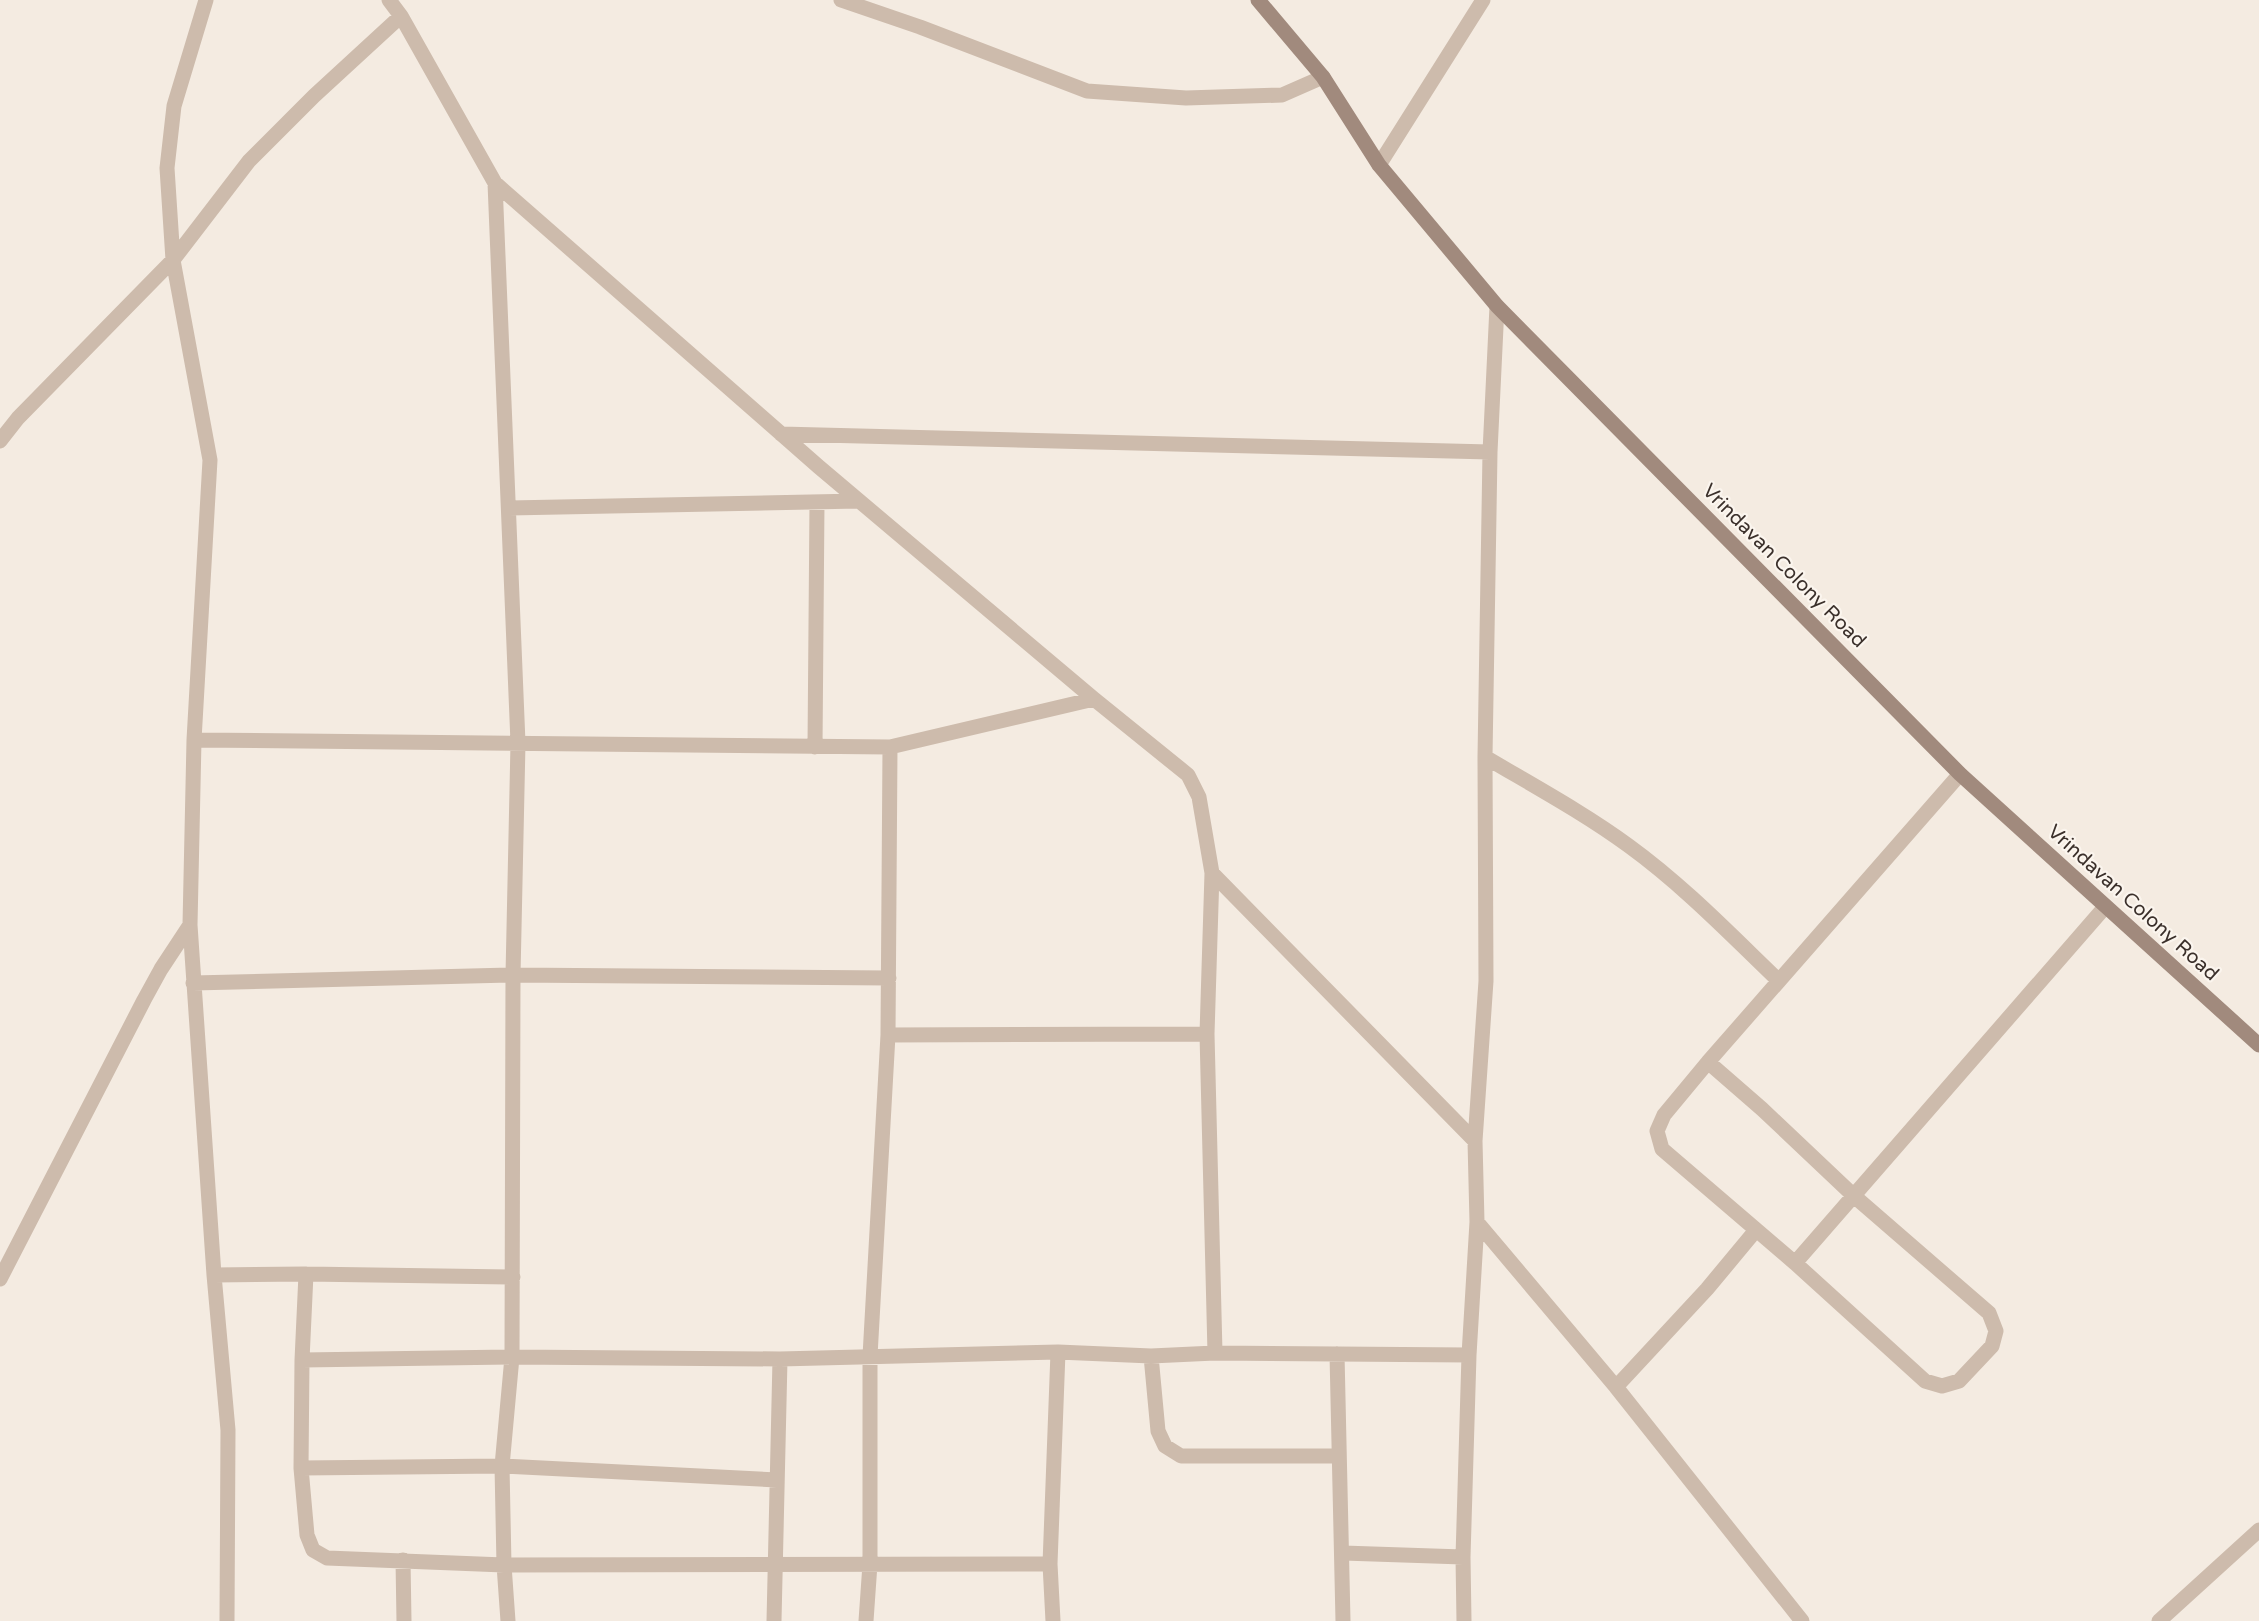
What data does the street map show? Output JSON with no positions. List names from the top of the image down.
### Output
{
  "streets": {
    "street": ["Vrindavan Colony Road"]
  }
}
